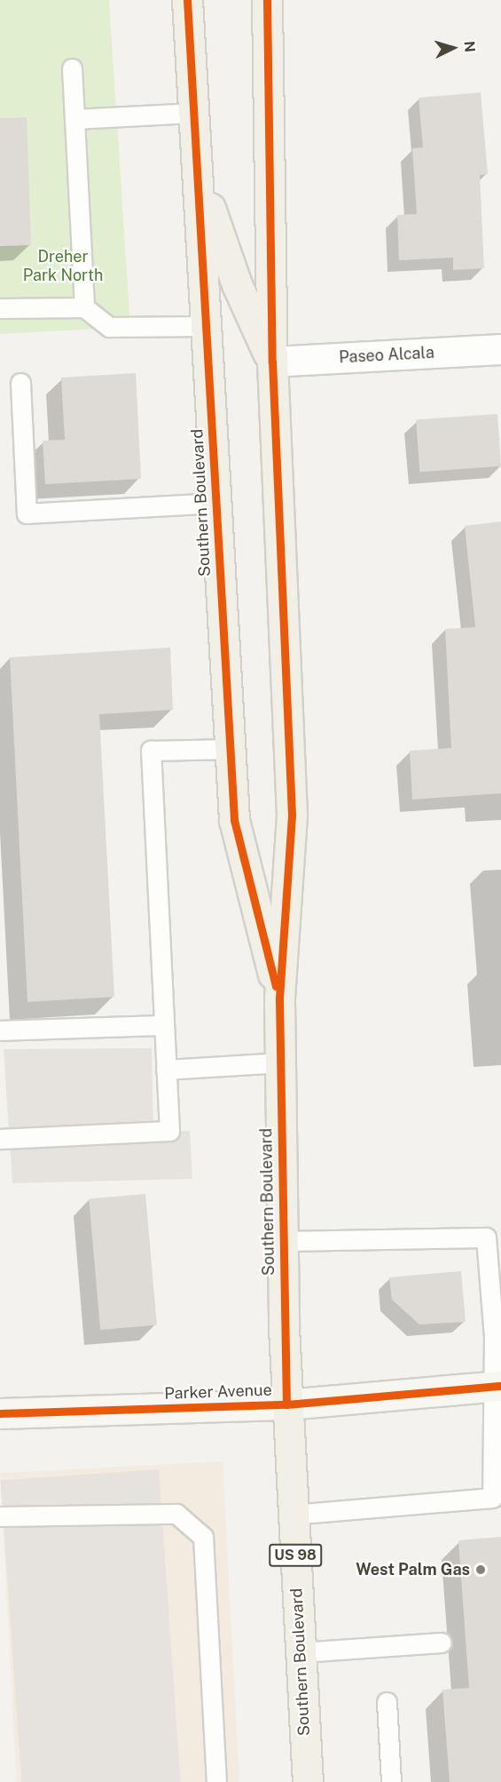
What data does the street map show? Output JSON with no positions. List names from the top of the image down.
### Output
{
  "streets": {
    "main road": ["Southern Boulevard", "US 98"],
    "street": ["Paseo Alcala", "Parker Avenue"]
  },
  "crossings": [
    ["Paseo Alcala", "Southern Boulevard"],
    ["Southern Boulevard", "Parker Avenue"]
  ],
  "parks": ["Dreher Park North"],
  "places": ["West Palm Gas"],
  "north": "right"
}
